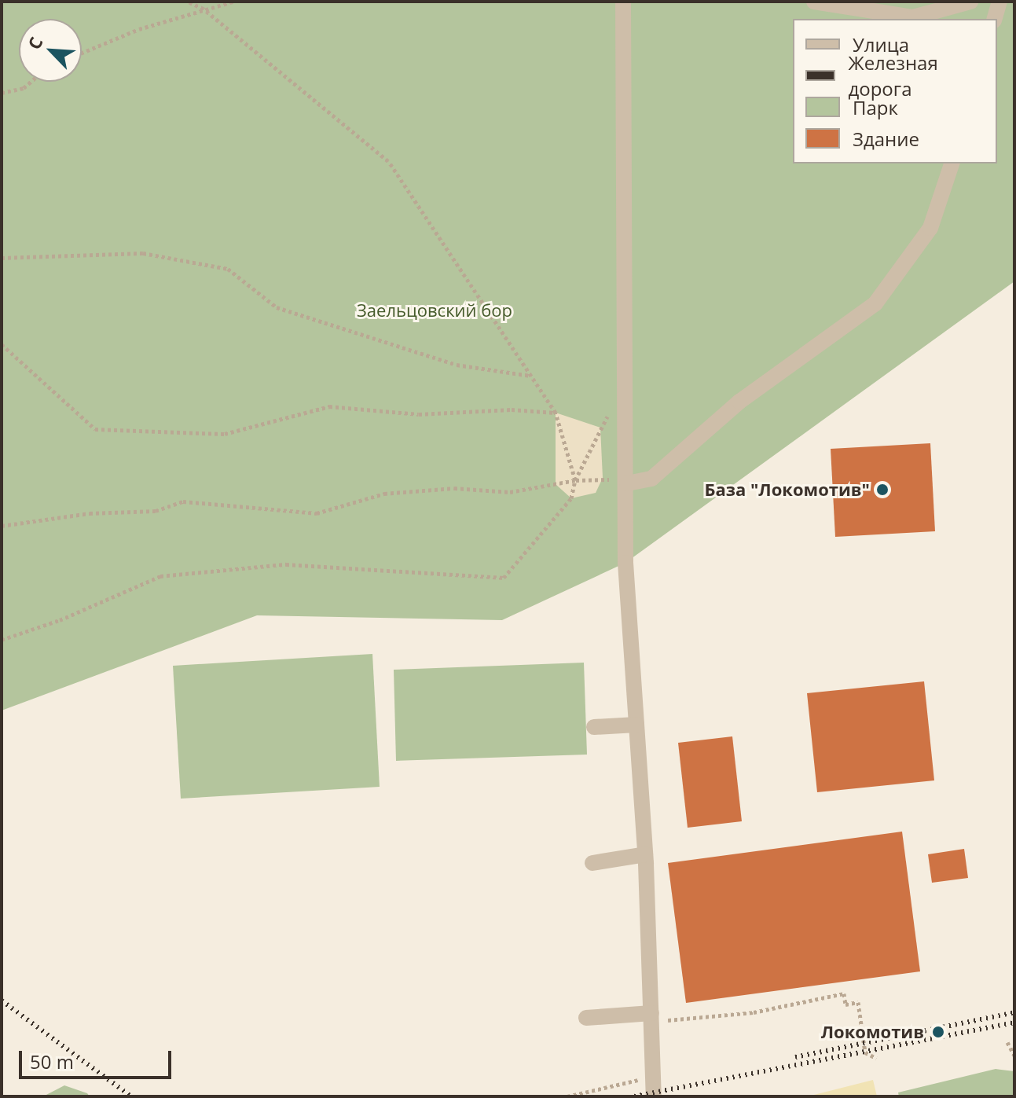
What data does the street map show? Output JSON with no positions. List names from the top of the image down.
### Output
{
  "parks": ["Заельцовский бор"],
  "places": ["База \"Локомотив\"", "Локомотив"],
  "legend": [
    "Улица",
    "Железная дорога",
    "Парк",
    "Здание"
  ],
  "scale_bar": "50 m",
  "north": "top left"
}
